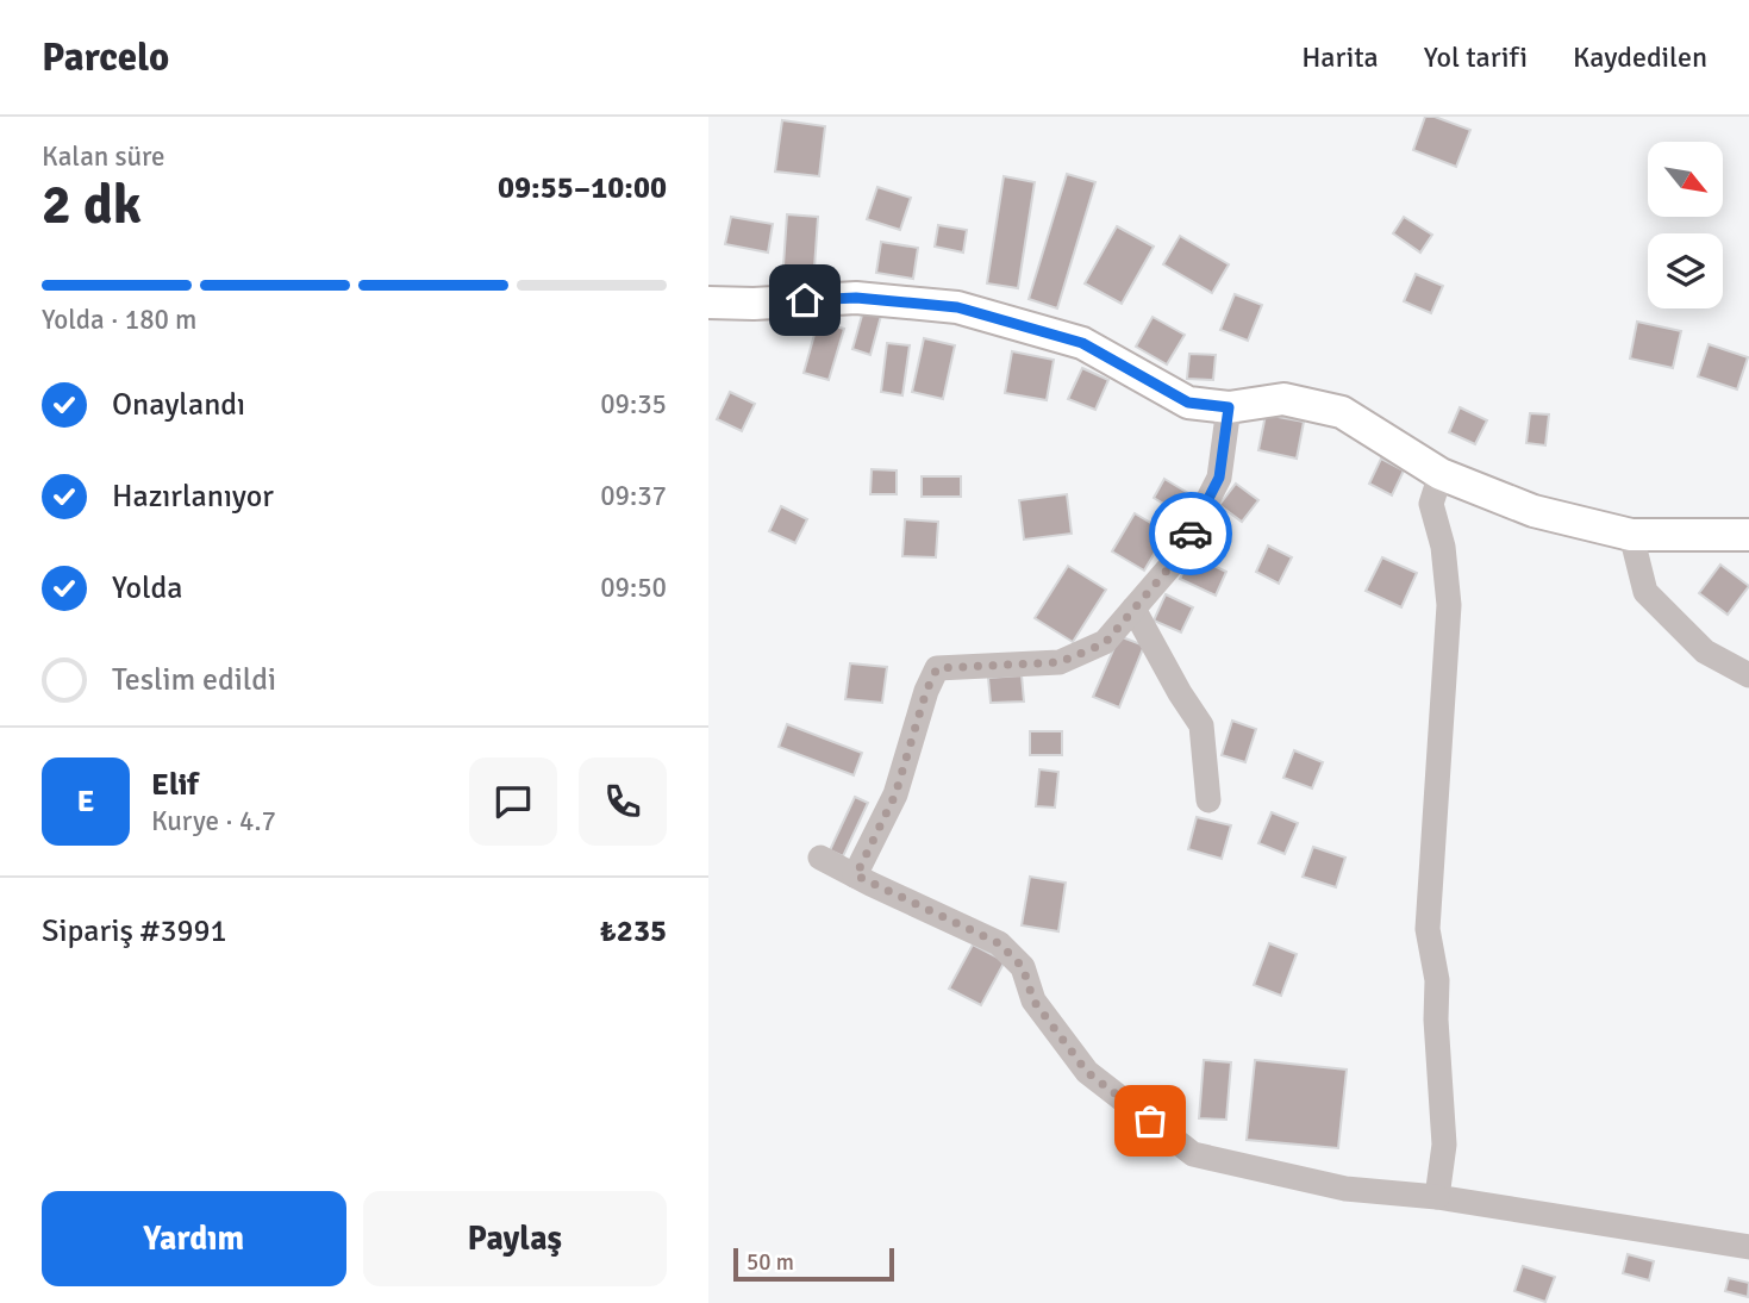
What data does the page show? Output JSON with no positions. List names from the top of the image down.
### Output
{
  "scale_bar": "50 m",
  "north": "bottom right",
  "page": {
    "header": "Parcelo",
    "nav": ["Harita", "Yol tarifi", "Kaydedilen"],
    "heading": ["2 dk", "Kalan süre", "09:55–10:00"],
    "panel": [
      "Elif",
      "Kurye · 4.7",
      "Sipariş #3991",
      "₺235"
    ],
    "bar": "Yolda · 180 m",
    "list": [
      ["Onaylandı", "09:35"],
      ["Hazırlanıyor", "09:37"],
      ["Yolda", "09:50"],
      "Teslim edildi"
    ],
    "round": "E",
    "buttons": ["Yardım", "Paylaş"],
    "scale": "50 m"
  }
}
